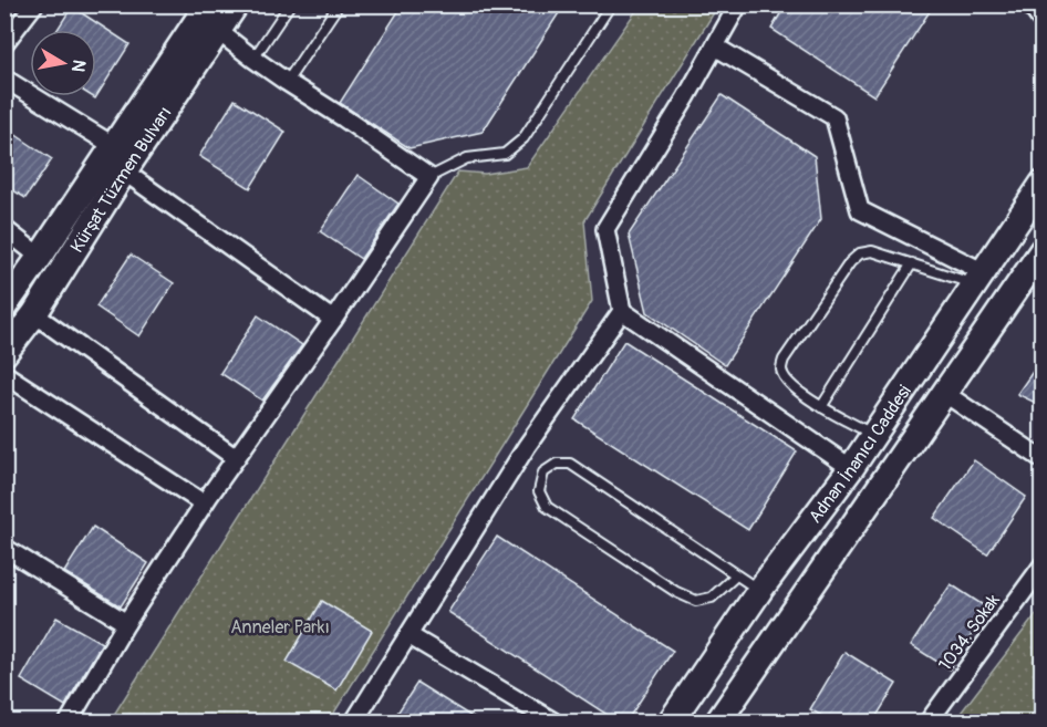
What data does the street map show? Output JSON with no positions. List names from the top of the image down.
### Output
{
  "streets": {
    "main road": ["Kürşat Tüzmen Bulvarı", "Adnan İnanıcı Caddesi"],
    "street": ["1034. Sokak"]
  },
  "parks": ["Anneler Parkı"],
  "north": "right"
}
